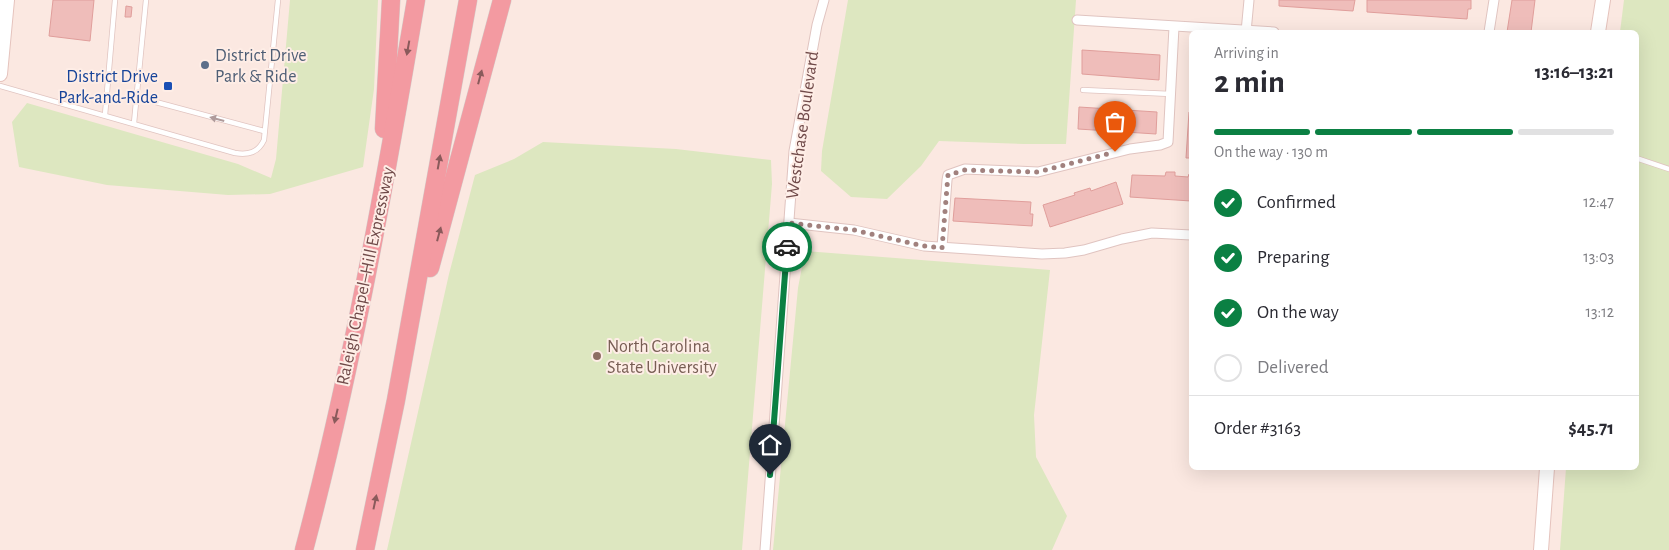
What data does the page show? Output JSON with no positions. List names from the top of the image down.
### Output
{
  "streets": {
    "highway": ["Raleigh Chapel–Hill Expressway"],
    "street": ["Westchase Boulevard"]
  },
  "places": {
    "other": ["District Drive Park & Ride", "North Carolina State University"],
    "transit": ["District Drive Park-and-Ride"]
  },
  "page": {
    "heading": ["2 min", "Arriving in", "13:16–13:21"],
    "panel": ["Order #3163", "$45.71"],
    "bar": "On the way · 130 m",
    "list": [
      ["Confirmed", "12:47"],
      ["Preparing", "13:03"],
      ["On the way", "13:12"],
      "Delivered"
    ]
  }
}
